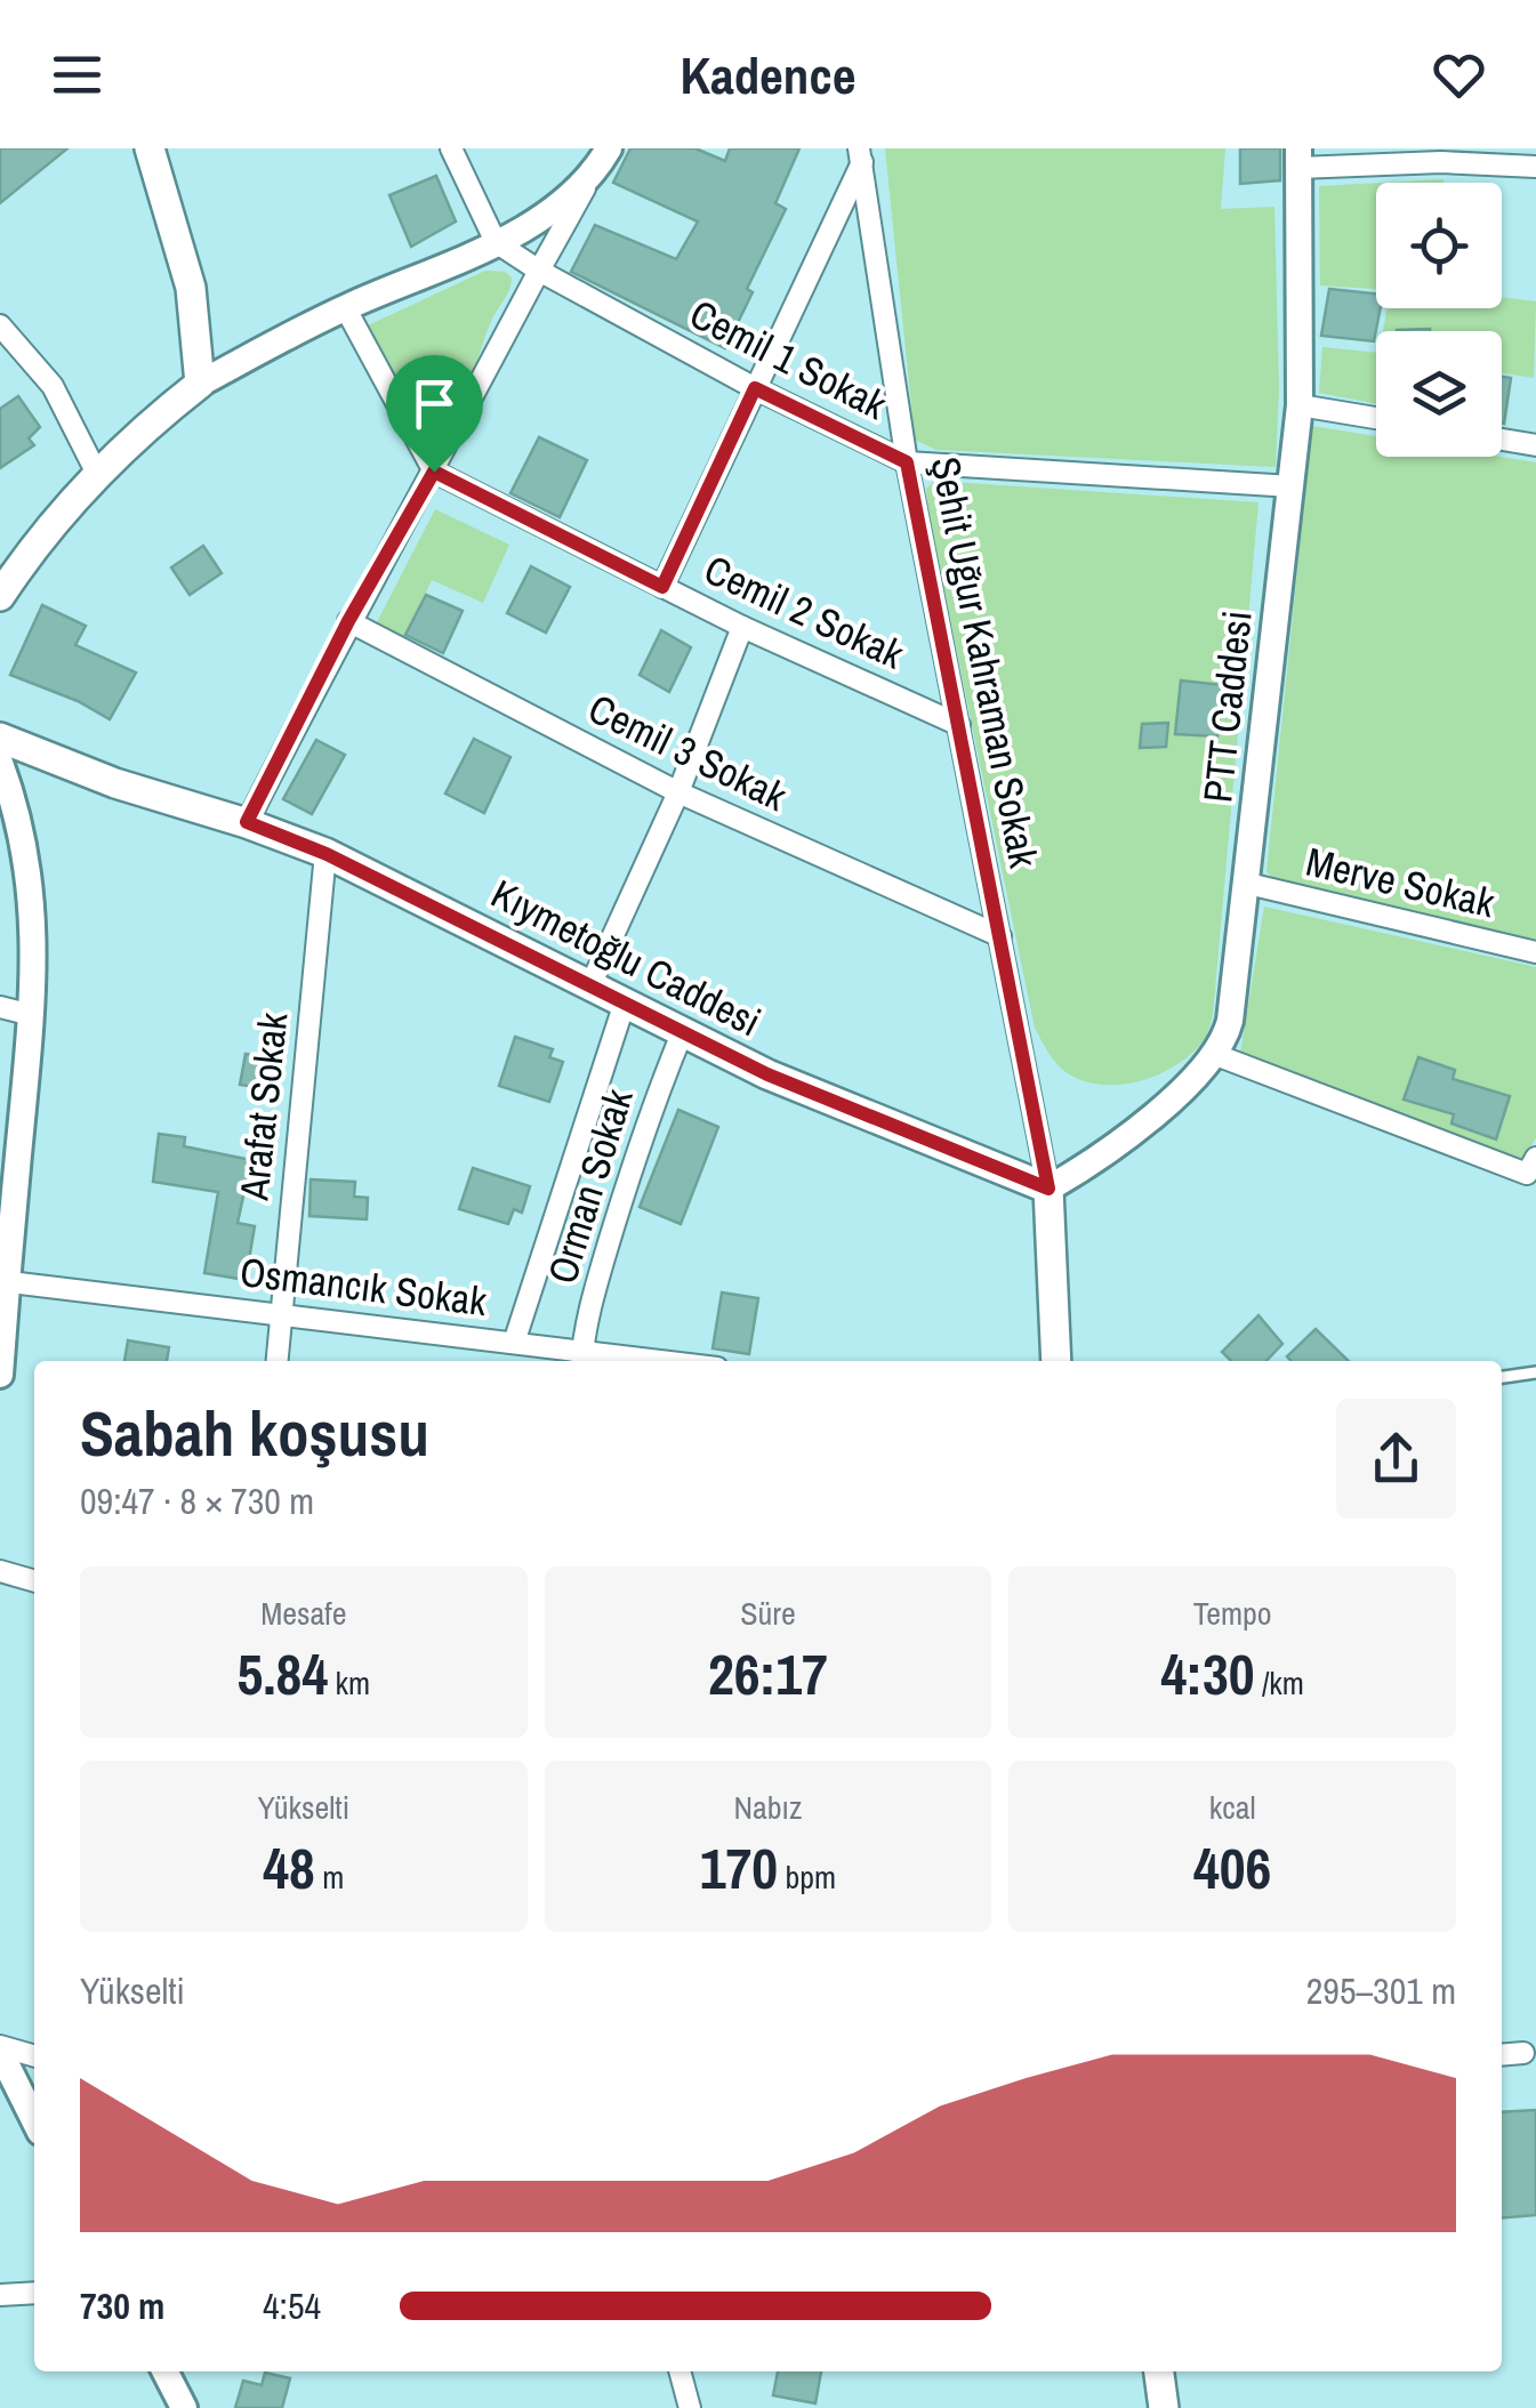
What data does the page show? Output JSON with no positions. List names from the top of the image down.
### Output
{
  "streets": {
    "main road": ["Kıymetoğlu Caddesi"],
    "street": [
      "Cemil 1 Sokak",
      "Cemil 2 Sokak",
      "Şehit Uğur Kahraman Sokak",
      "PTT Caddesi",
      "Cemil 3 Sokak",
      "Merve Sokak",
      "Arafat Sokak",
      "Orman Sokak",
      "Osmancık Sokak"
    ]
  },
  "crossings": [
    ["Cemil 1 Sokak", "Şehit Uğur Kahraman Sokak"],
    ["Cemil 1 Sokak", "PTT Caddesi"],
    ["Cemil 2 Sokak", "Şehit Uğur Kahraman Sokak"],
    ["Şehit Uğur Kahraman Sokak", "PTT Caddesi"],
    ["Şehit Uğur Kahraman Sokak", "Cemil 3 Sokak"],
    ["Şehit Uğur Kahraman Sokak", "Kıymetoğlu Caddesi"],
    ["PTT Caddesi", "Merve Sokak"],
    ["PTT Caddesi", "Kıymetoğlu Caddesi"],
    ["Kıymetoğlu Caddesi", "Arafat Sokak"],
    ["Kıymetoğlu Caddesi", "Orman Sokak"],
    ["Arafat Sokak", "Osmancık Sokak"],
    ["Orman Sokak", "Osmancık Sokak"]
  ],
  "page": {
    "header": "Kadence",
    "heading": ["Sabah koşusu", "09:47 · 8 × 730 m"],
    "stats": [
      ["Mesafe", "5.84 km"],
      ["Süre", "26:17"],
      ["Tempo", "4:30 /km"],
      ["Yükselti", "48 m"],
      ["Nabız", "170 bpm"],
      ["kcal", "406"]
    ],
    "chart": ["Yükselti", "295–301 m"],
    "list": [
      {
        "name": "730 m",
        "note": "4:54"
      }
    ]
  }
}
